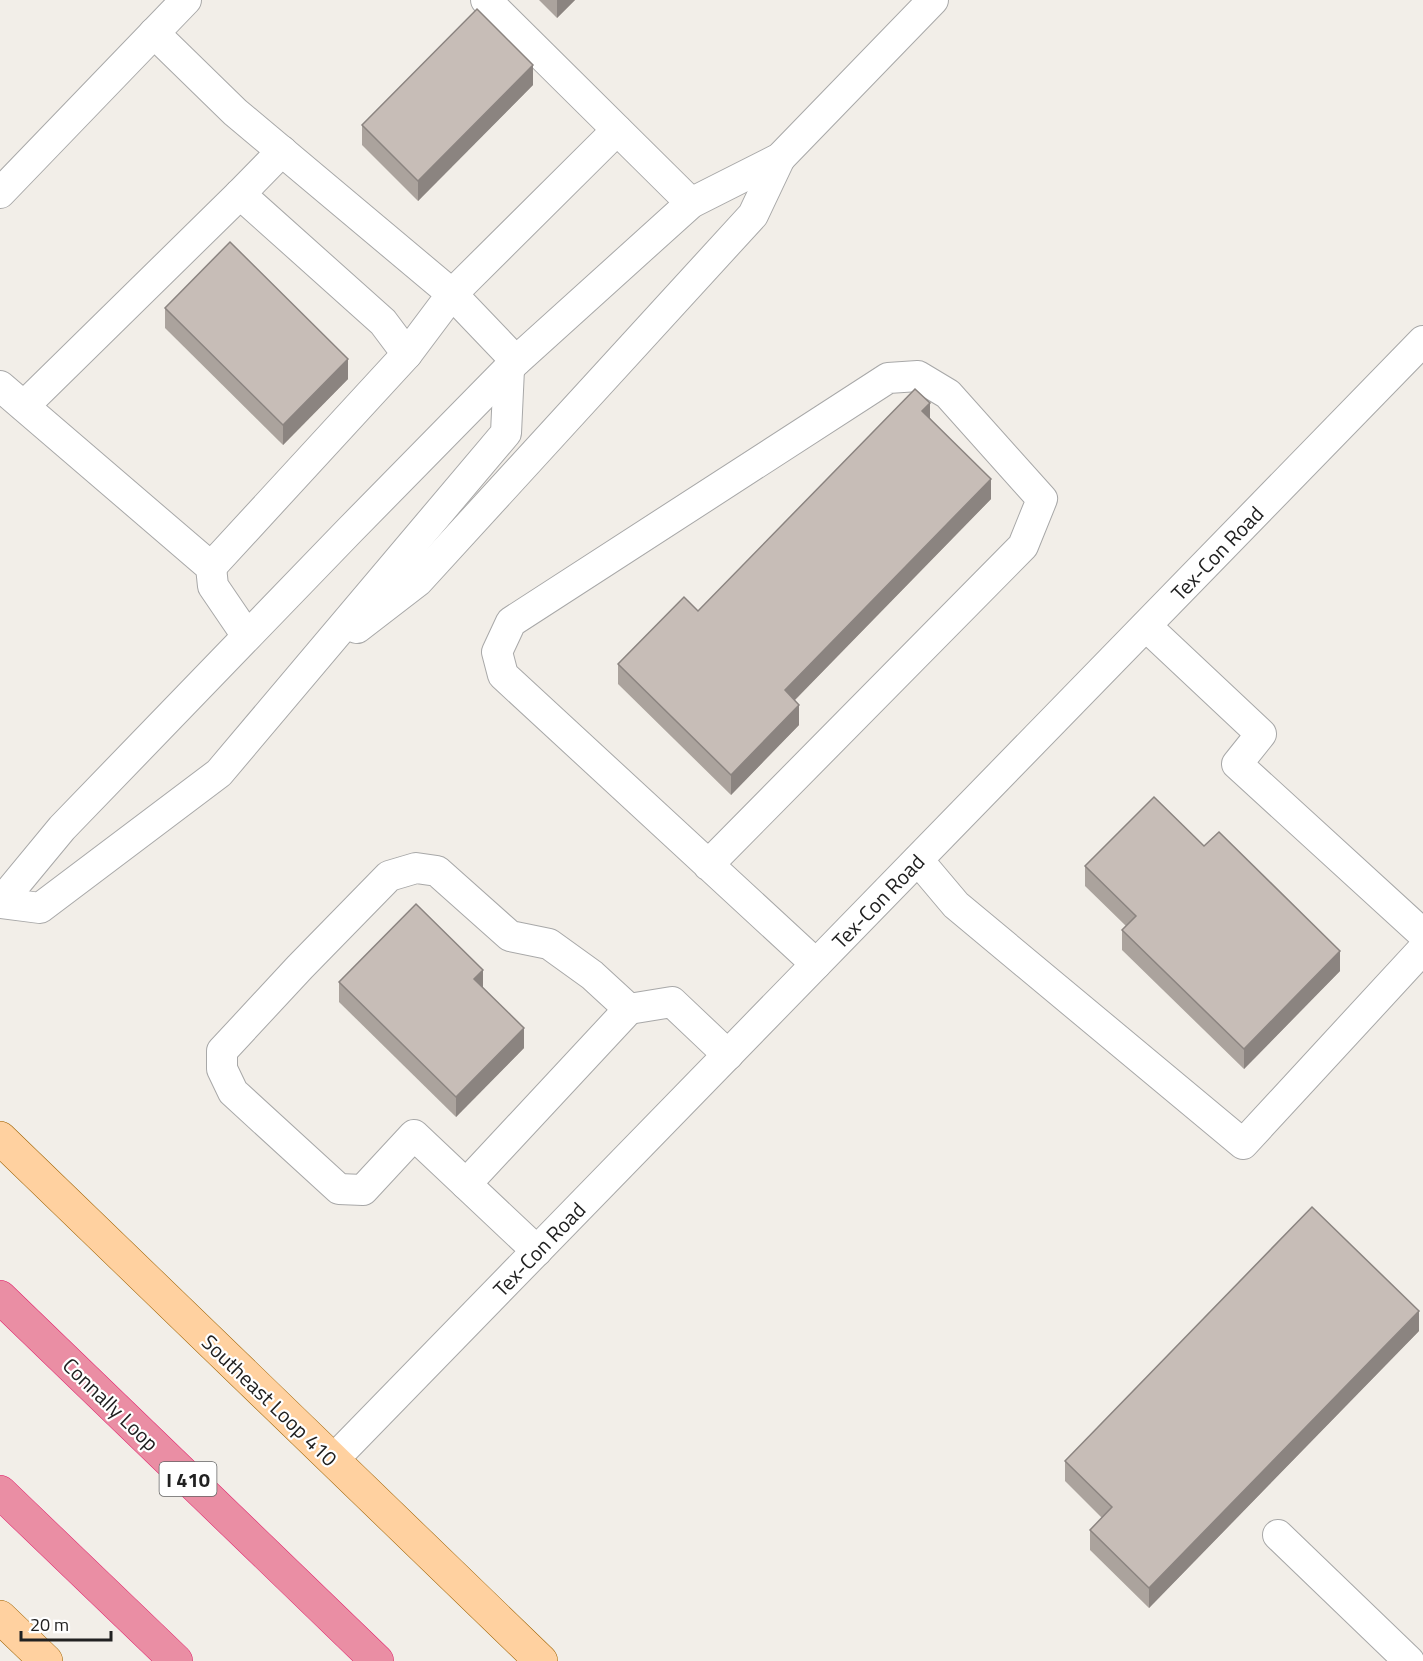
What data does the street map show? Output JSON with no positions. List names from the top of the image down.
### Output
{
  "streets": {
    "highway": ["Connally Loop", "I 410"],
    "main road": ["Southeast Loop 410"],
    "street": ["Tex-Con Road"]
  },
  "crossings": [
    ["Tex-Con Road", "Southeast Loop 410"]
  ],
  "scale_bar": "20 m"
}
